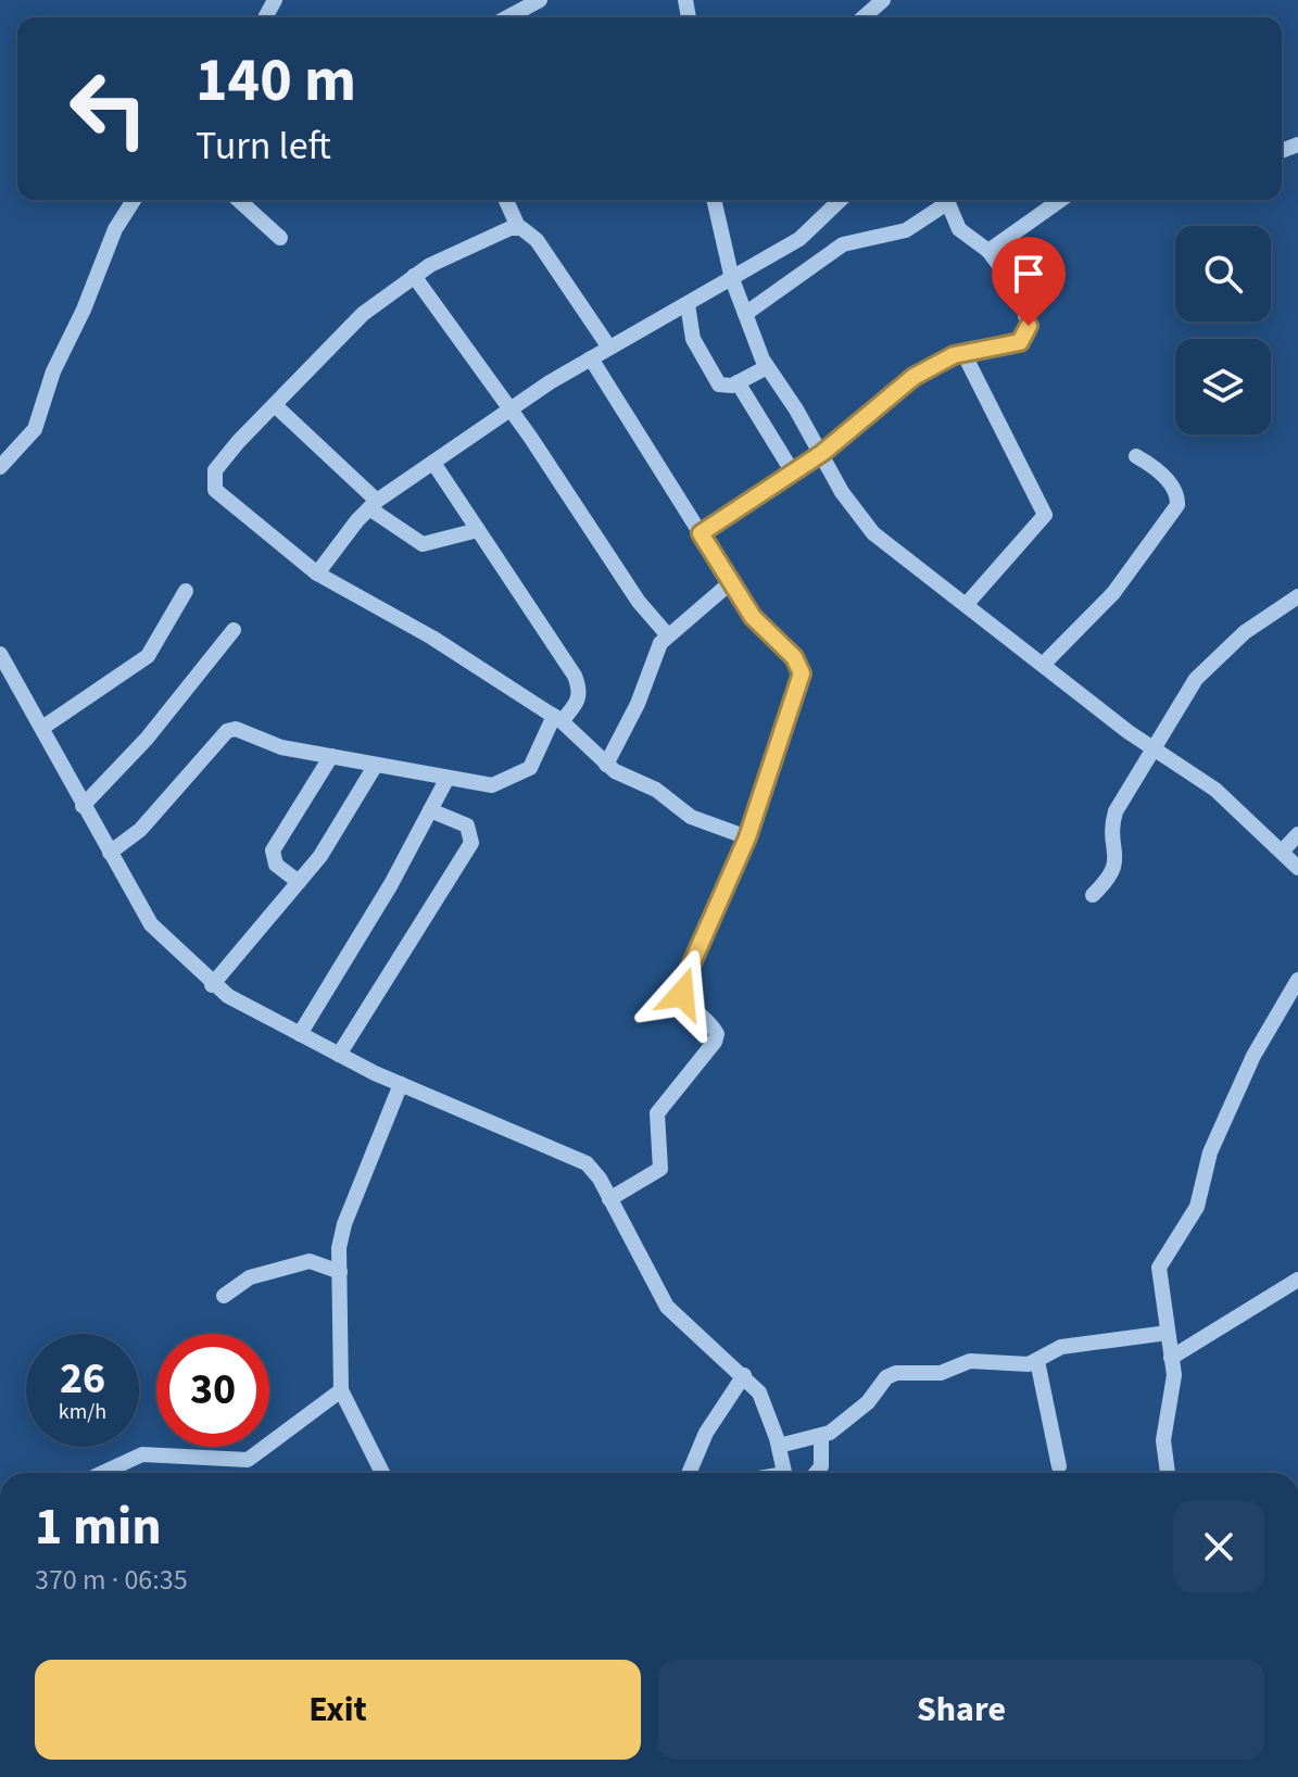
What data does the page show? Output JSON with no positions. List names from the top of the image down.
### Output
{
  "page": {
    "turn": ["140 m", "Turn left"],
    "speed": "26 km/h",
    "limit": "30",
    "heading": ["1 min", "370 m · 06:35"],
    "buttons": ["Exit", "Share"]
  }
}
